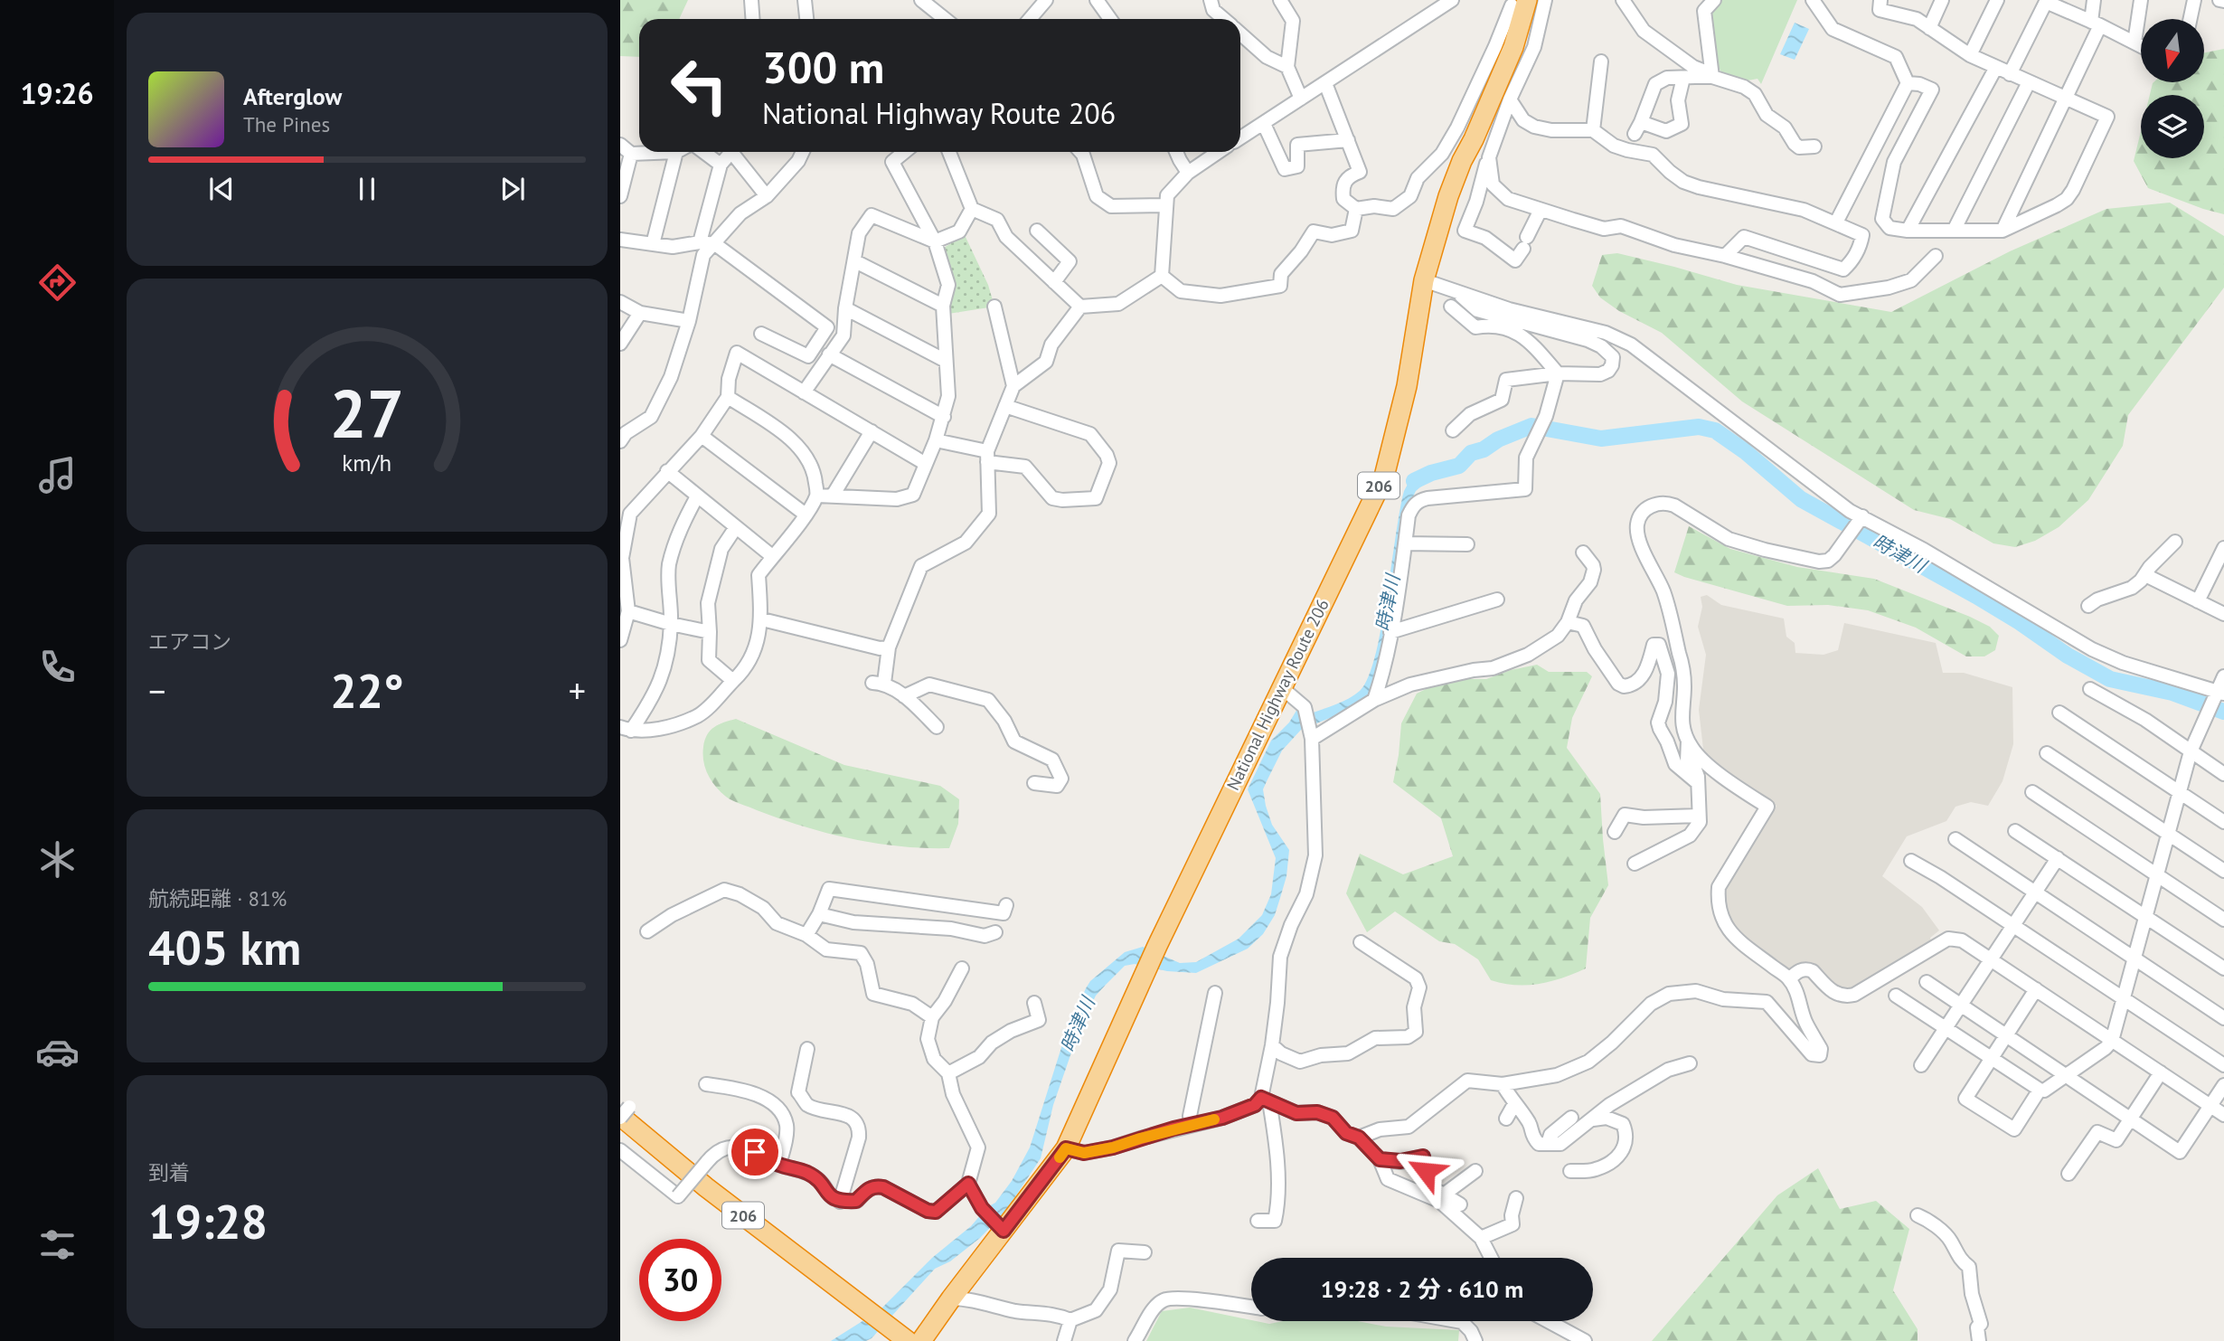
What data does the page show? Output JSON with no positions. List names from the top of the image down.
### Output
{
  "streets": {
    "highway": ["206", "National Highway Route 206"]
  },
  "water": ["時津川"],
  "north": "bottom",
  "page": {
    "tabs": "19:26",
    "turn": ["300 m", "National Highway Route 206"],
    "song": ["Afterglow", "The Pines"],
    "tile": [
      "エアコン",
      ["航続距離 · 81%", "405 km"],
      ["到着", "19:28"]
    ],
    "heat": ["−", "22°", "+"],
    "limit": "30",
    "trip": "19:28 · 2 分 · 610 m",
    "gauge": ["27", "km/h"]
  }
}
